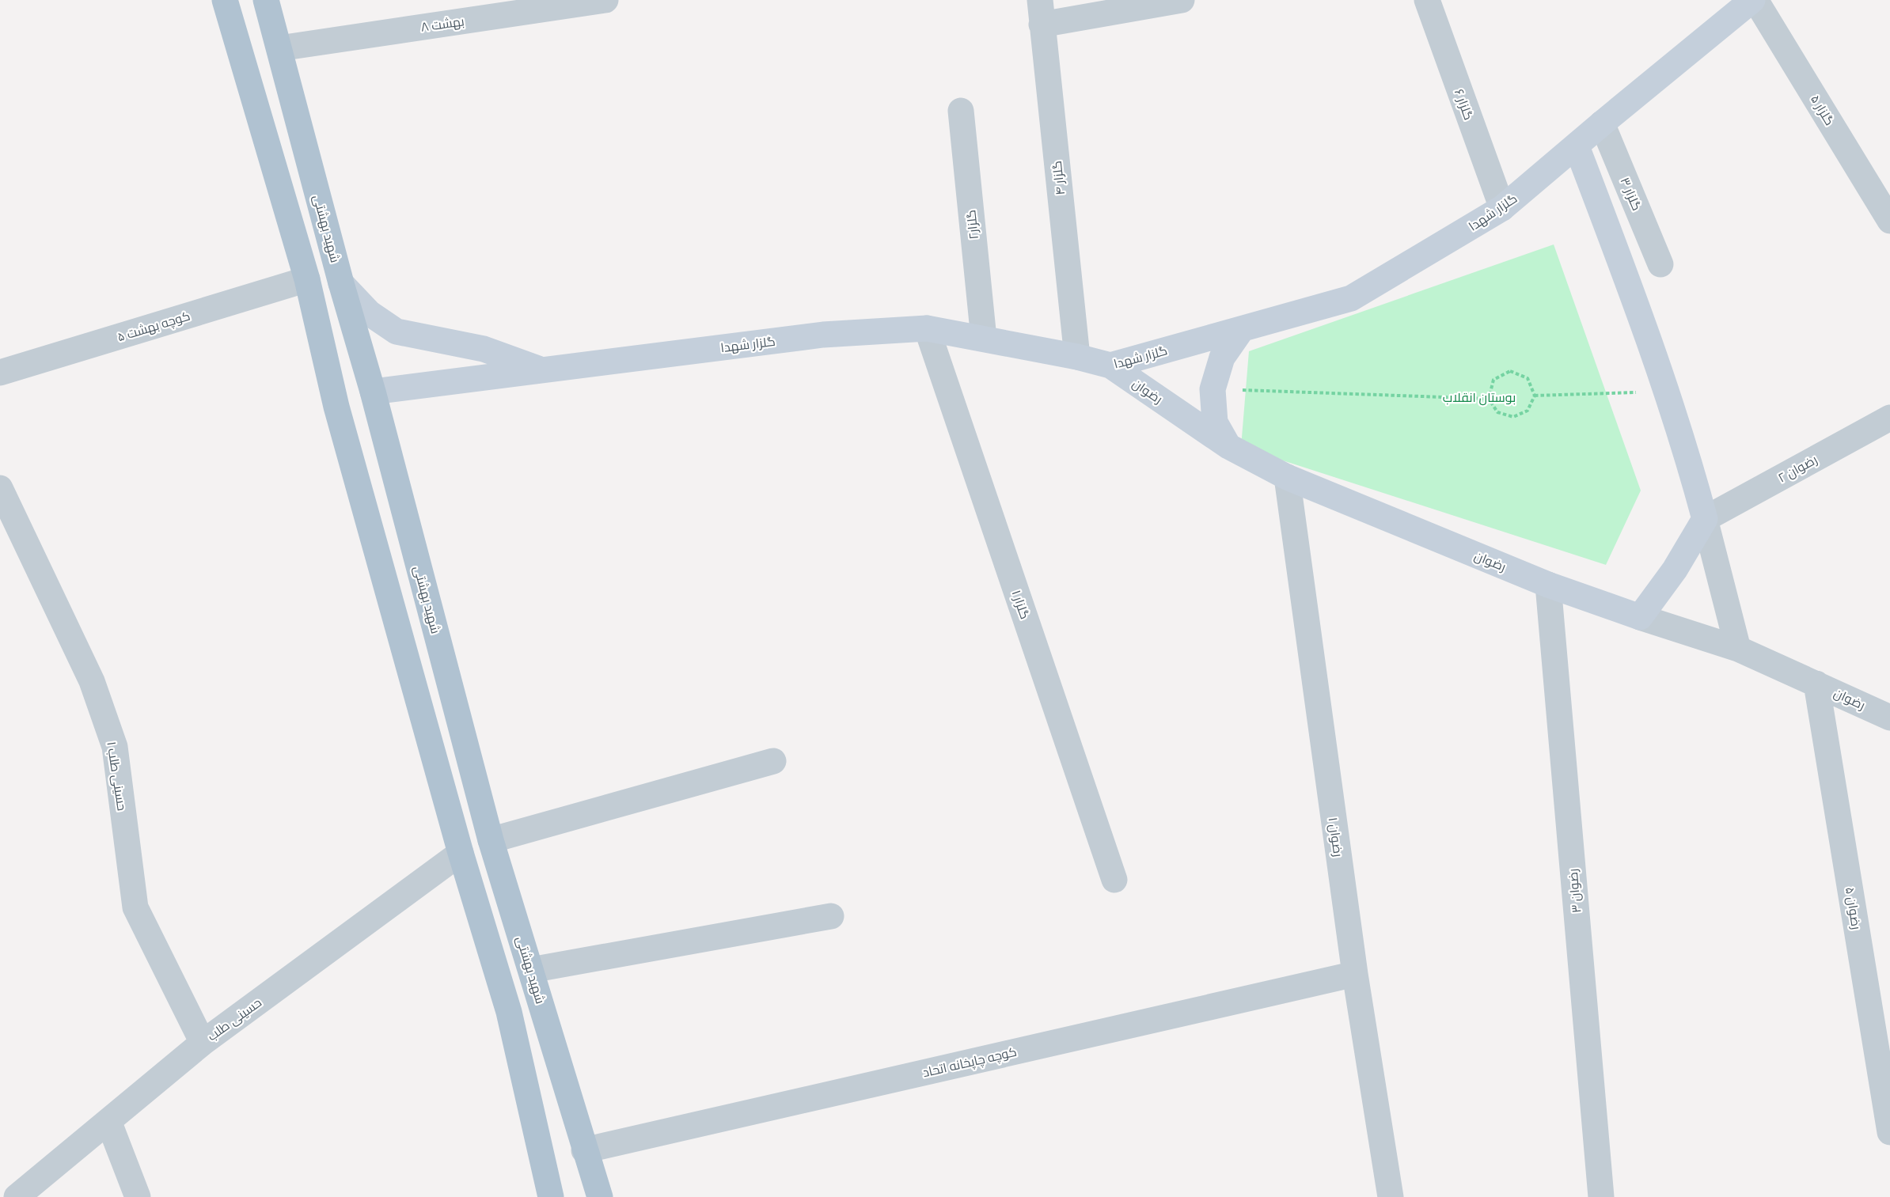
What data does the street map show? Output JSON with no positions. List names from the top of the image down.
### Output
{
  "streets": {
    "main road": ["گلزار شهدا", "شهید بهشتی", "رضوان"],
    "street": [
      "بهشت ۸",
      "گلزار ۶",
      "گلزار ۵",
      "گلزار ۴",
      "گلزار ۳",
      "گلزار۲",
      "کوچه بهشت ۵",
      "رضوان ۲",
      "گلزار ۱",
      "حسینی طلب ۱",
      "رضوان ۱",
      "رضوان ۳",
      "رضوان ۵",
      "حسینی طلب",
      "کوچه چاپخانه اتحاد"
    ]
  },
  "crossings": [
    ["بهشت ۸", "شهید بهشتی"],
    ["گلزار ۶", "گلزار شهدا"],
    ["گلزار ۵", "گلزار شهدا"],
    ["گلزار ۴", "گلزار شهدا"],
    ["گلزار ۳", "گلزار شهدا"],
    ["گلزار شهدا", "گلزار۲"],
    ["گلزار شهدا", "شهید بهشتی"],
    ["گلزار شهدا", "رضوان"],
    ["گلزار شهدا", "گلزار ۱"],
    ["شهید بهشتی", "کوچه چاپخانه اتحاد"],
    ["رضوان", "رضوان ۱"],
    ["رضوان", "رضوان ۳"],
    ["رضوان", "رضوان ۵"],
    ["حسینی طلب ۱", "حسینی طلب"],
    ["رضوان ۱", "کوچه چاپخانه اتحاد"]
  ],
  "parks": ["بوستان انقلاب"]
}
